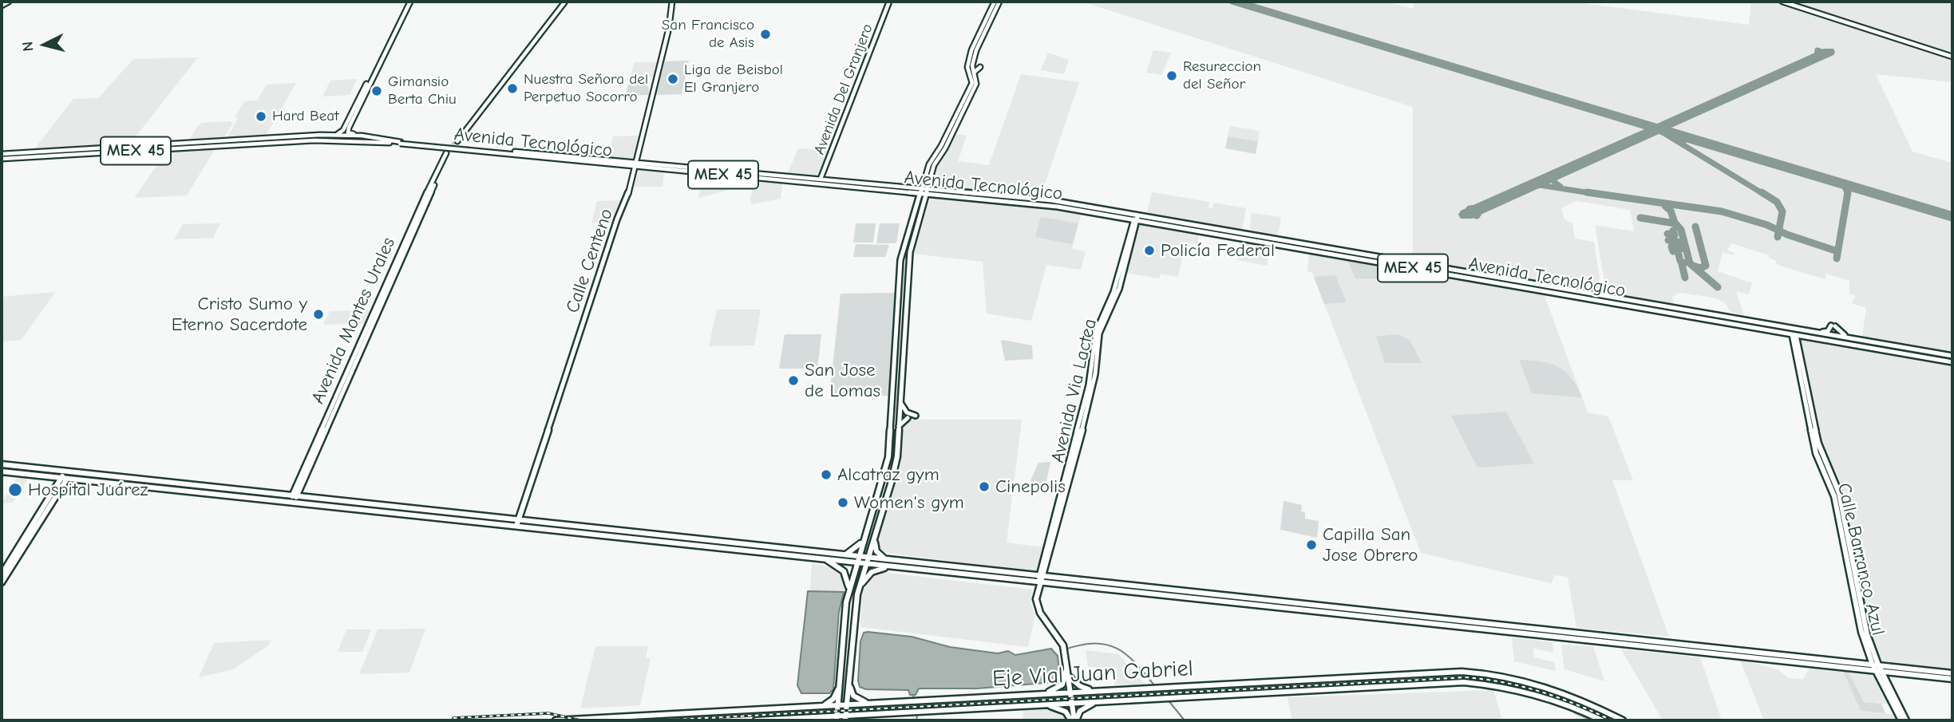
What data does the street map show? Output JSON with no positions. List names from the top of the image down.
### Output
{
  "streets": {
    "main road": [
      "Avenida Del Granjero",
      "Avenida Tecnológico",
      "MEX 45",
      "Calle Centeno",
      "Avenida Montes Urales",
      "Avenida Via Lactea",
      "Calle Barranco Azul",
      "Eje Vial Juan Gabriel"
    ]
  },
  "crossings": [
    ["Avenida Del Granjero", "Avenida Tecnológico"],
    ["Avenida Tecnológico", "Calle Centeno"],
    ["Avenida Tecnológico", "Avenida Via Lactea"],
    ["Avenida Tecnológico", "Calle Barranco Azul"],
    ["Avenida Via Lactea", "Eje Vial Juan Gabriel"]
  ],
  "places": [
    "San Francisco de Asis",
    "Resureccion del Señor",
    "Liga de Beisbol El Granjero",
    "Nuestra Señora del Perpetuo Socorro",
    "Gimansio Berta Chiu",
    "Hard Beat",
    "Policía Federal",
    "Cristo Sumo y Eterno Sacerdote",
    "San Jose de Lomas",
    "Alcatraz gym",
    "Cinepolis",
    "Hospital Juárez",
    "Women's gym",
    "Capilla San Jose Obrero"
  ],
  "north": "left"
}
